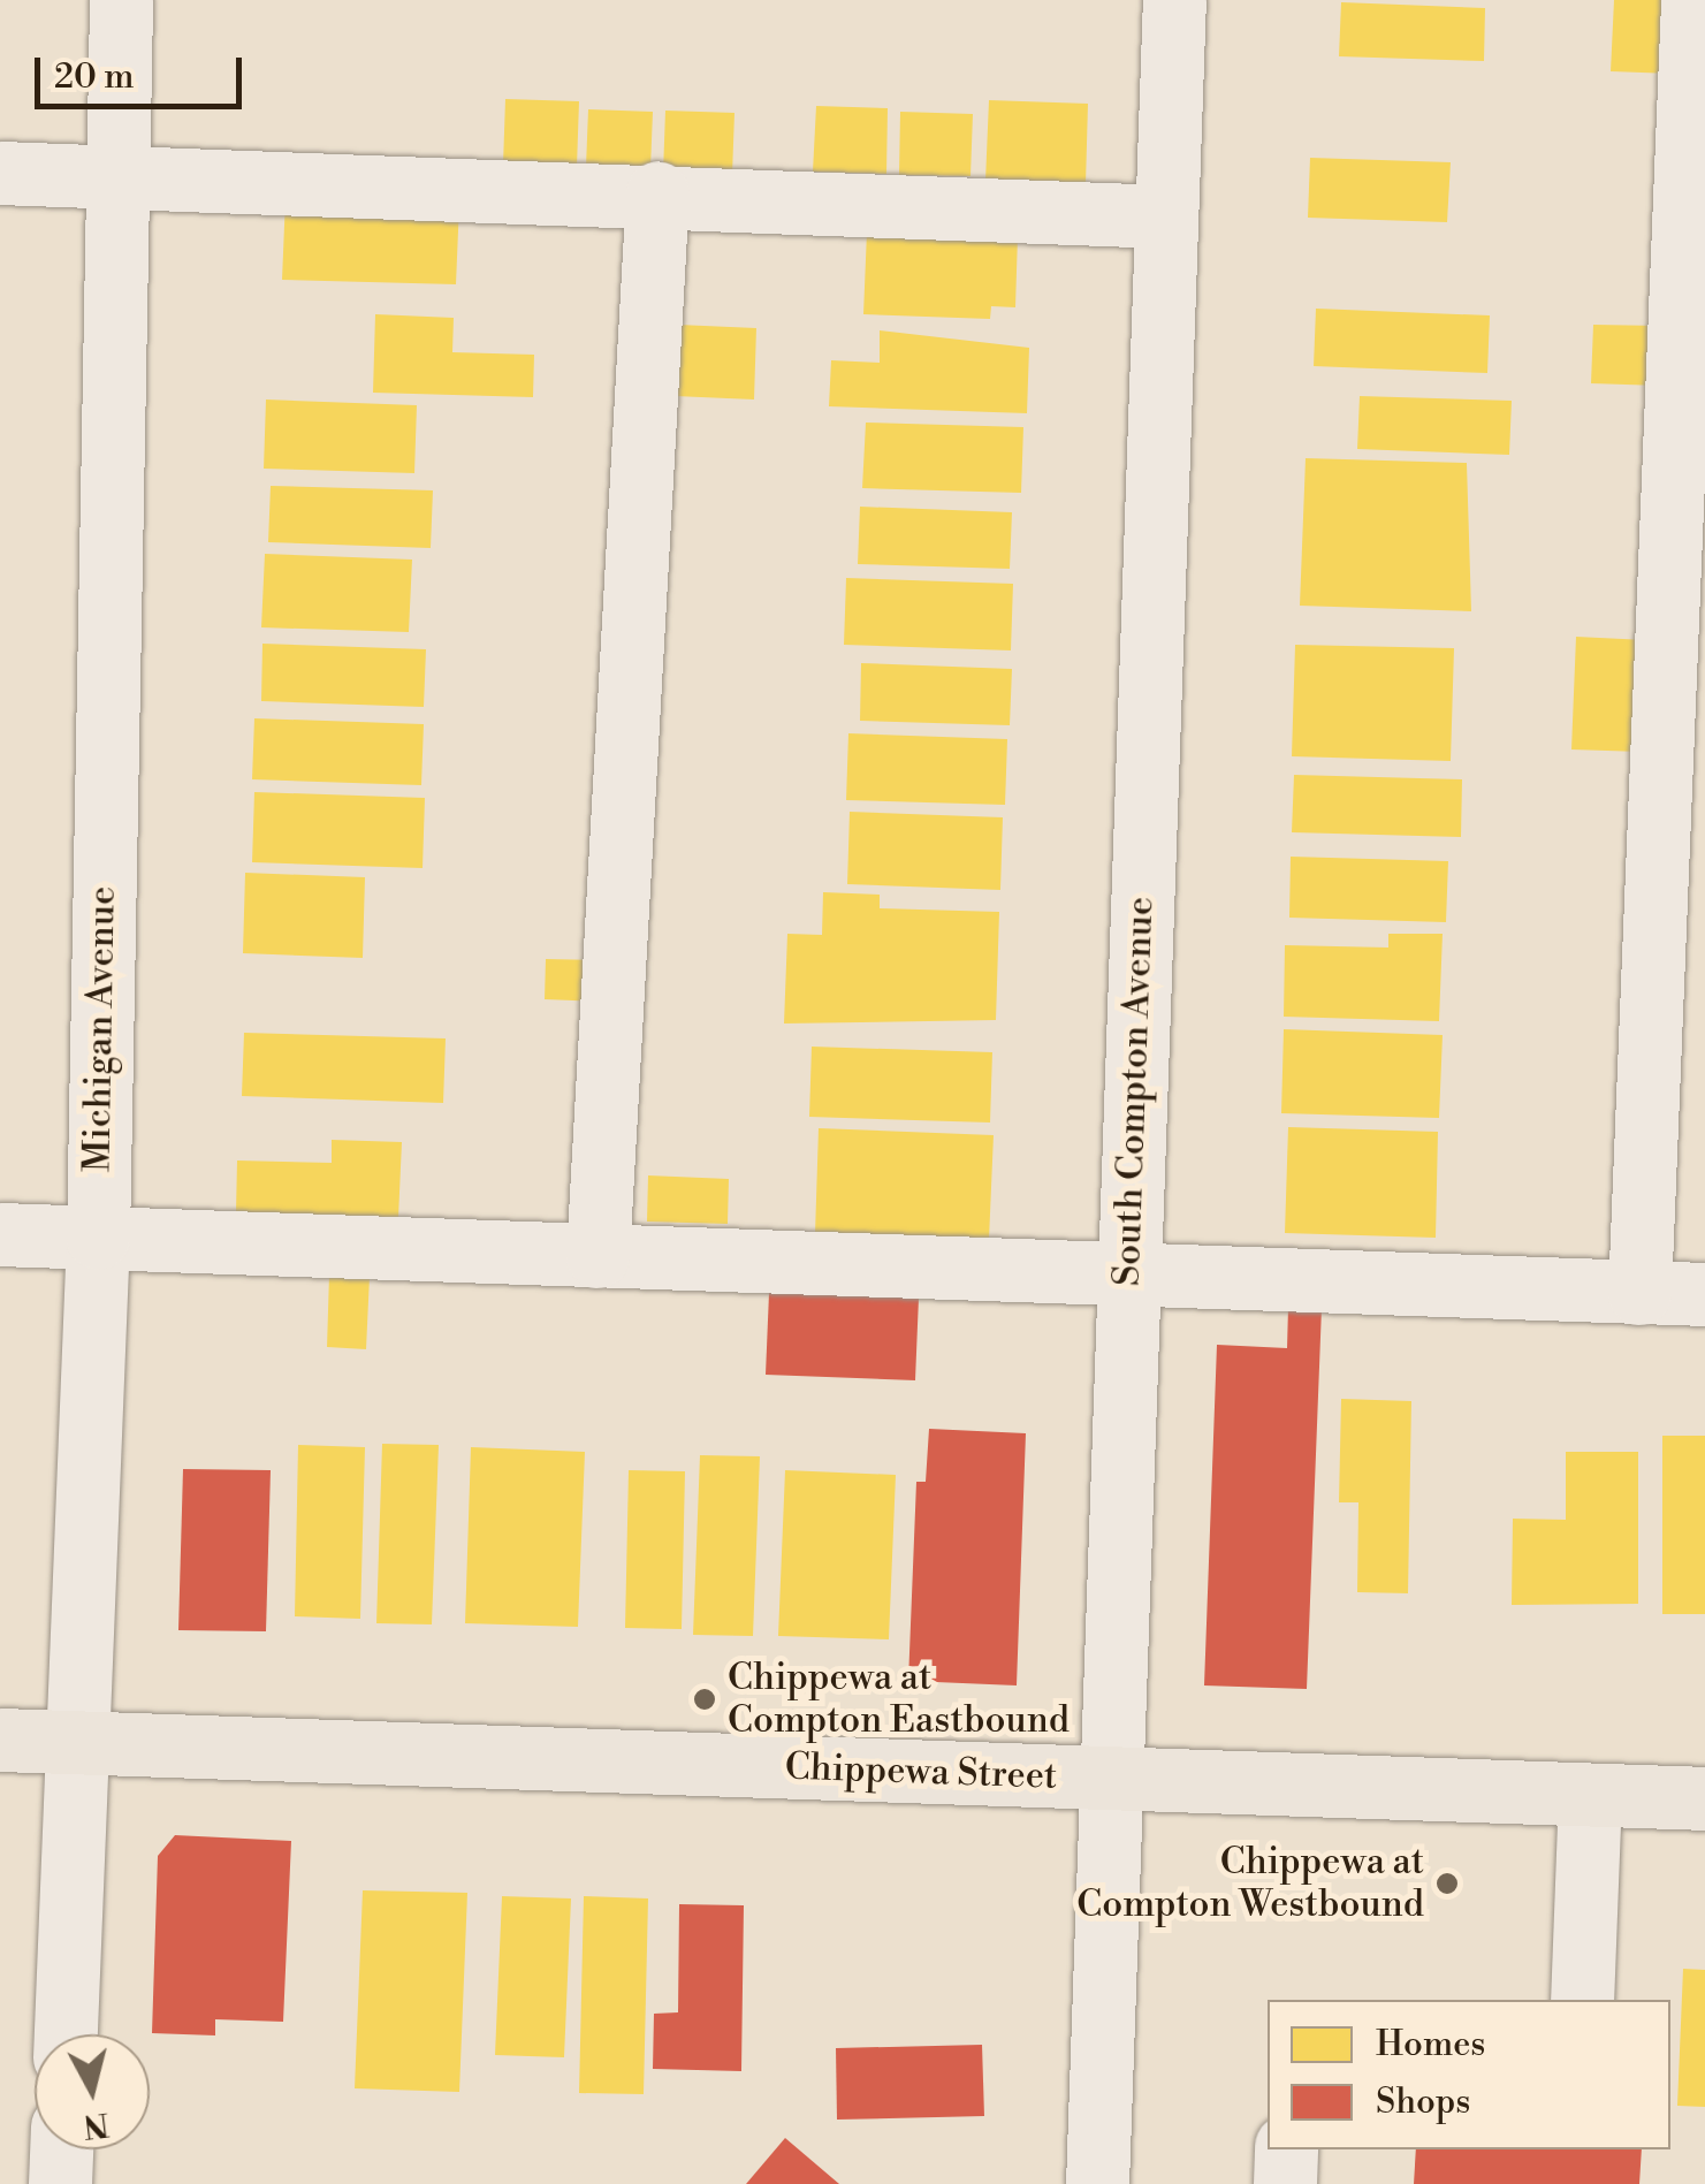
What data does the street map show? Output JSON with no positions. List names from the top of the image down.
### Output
{
  "streets": {
    "main road": ["Chippewa Street"],
    "street": ["Michigan Avenue", "South Compton Avenue"]
  },
  "crossings": [
    ["Michigan Avenue", "Chippewa Street"],
    ["South Compton Avenue", "Chippewa Street"]
  ],
  "places": ["Chippewa at Compton Eastbound", "Chippewa at Compton Westbound"],
  "legend": ["Homes", "Shops"],
  "scale_bar": "20 m",
  "north": "bottom"
}
